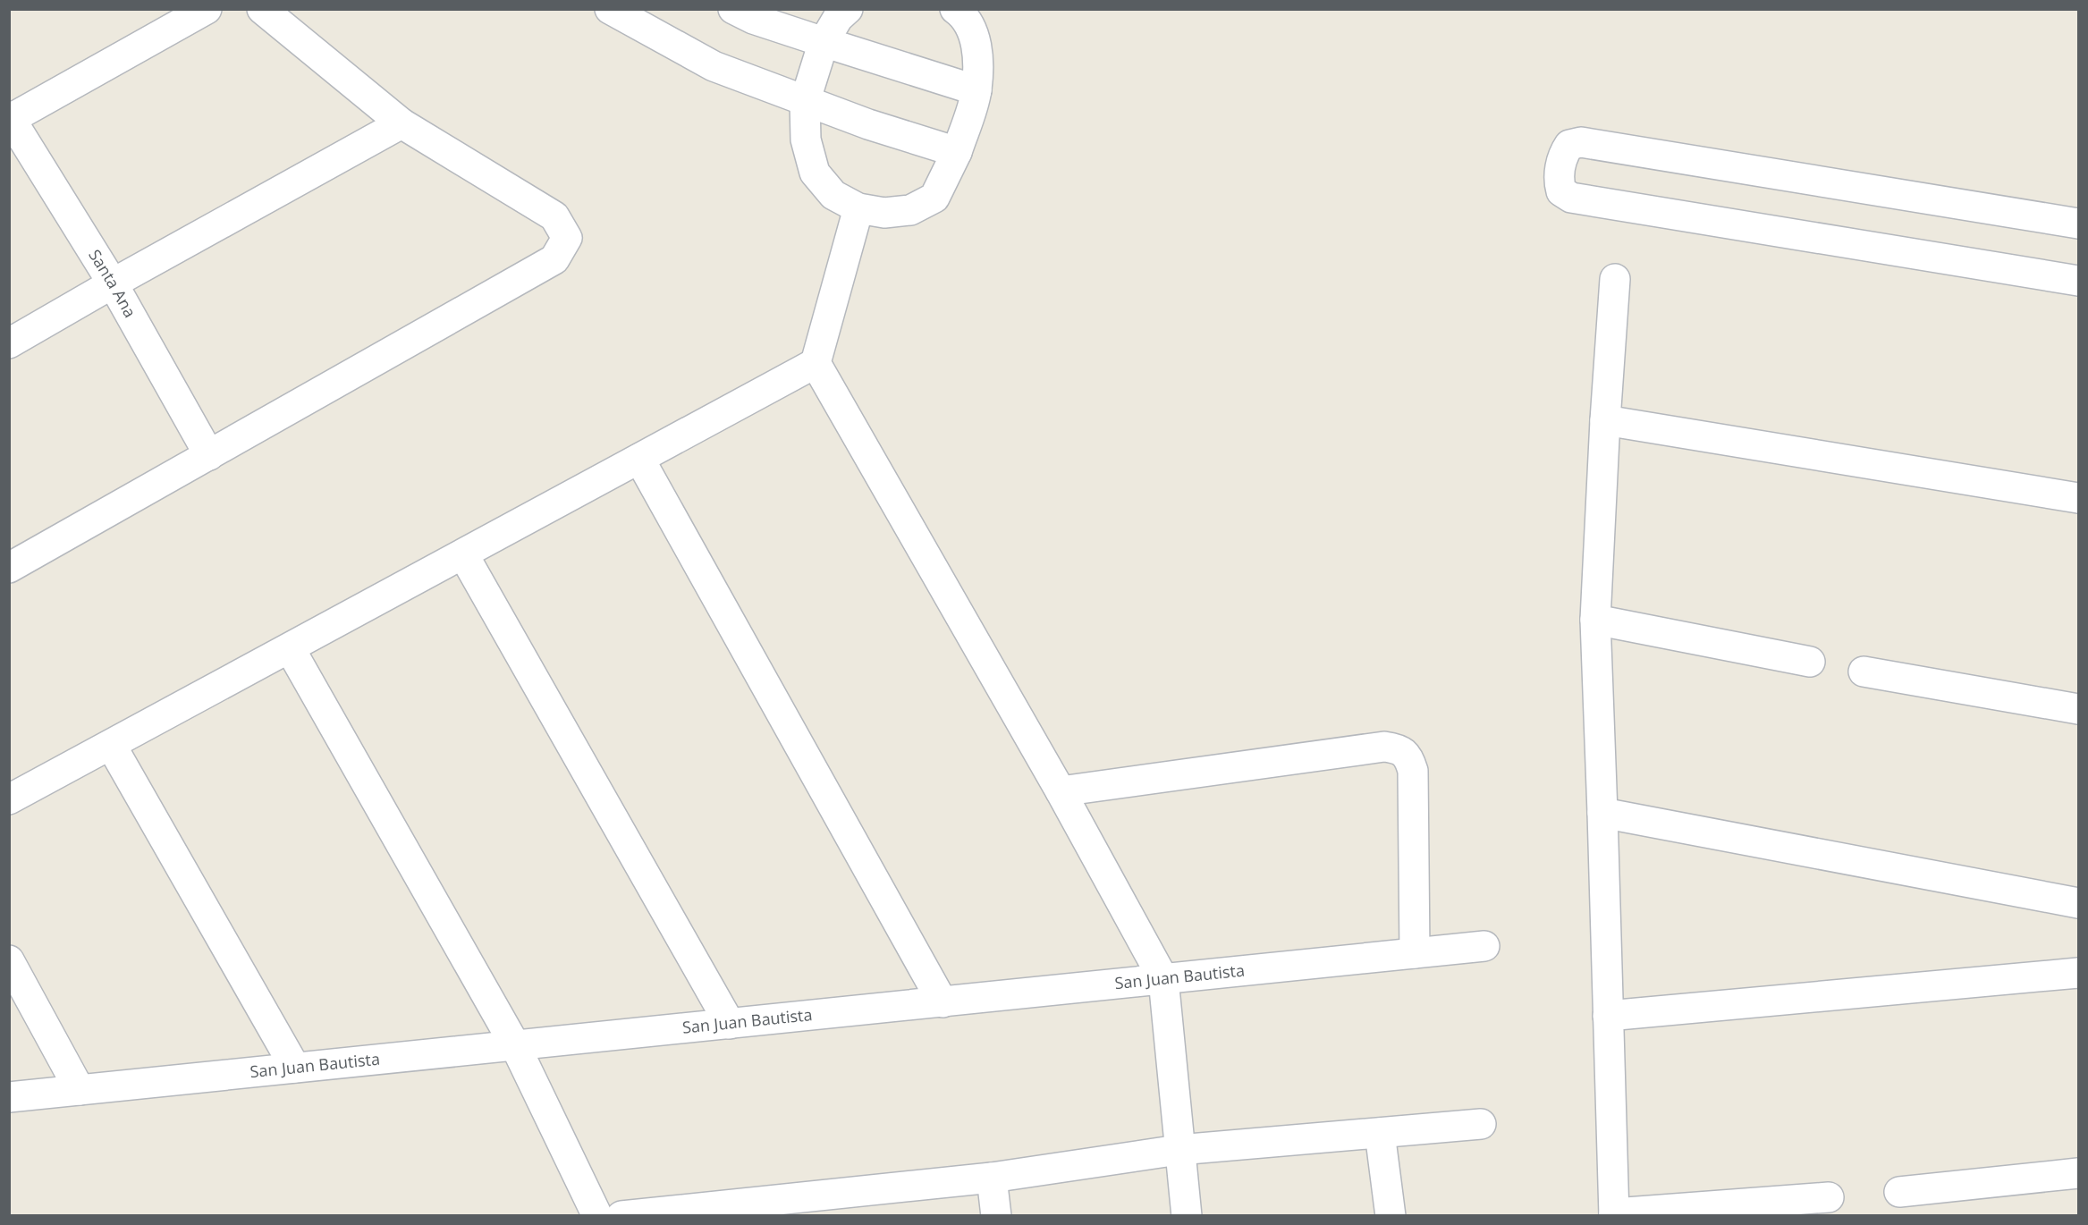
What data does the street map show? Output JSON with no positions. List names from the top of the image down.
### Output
{
  "streets": {
    "street": ["Santa Ana", "San Juan Bautista"]
  }
}
